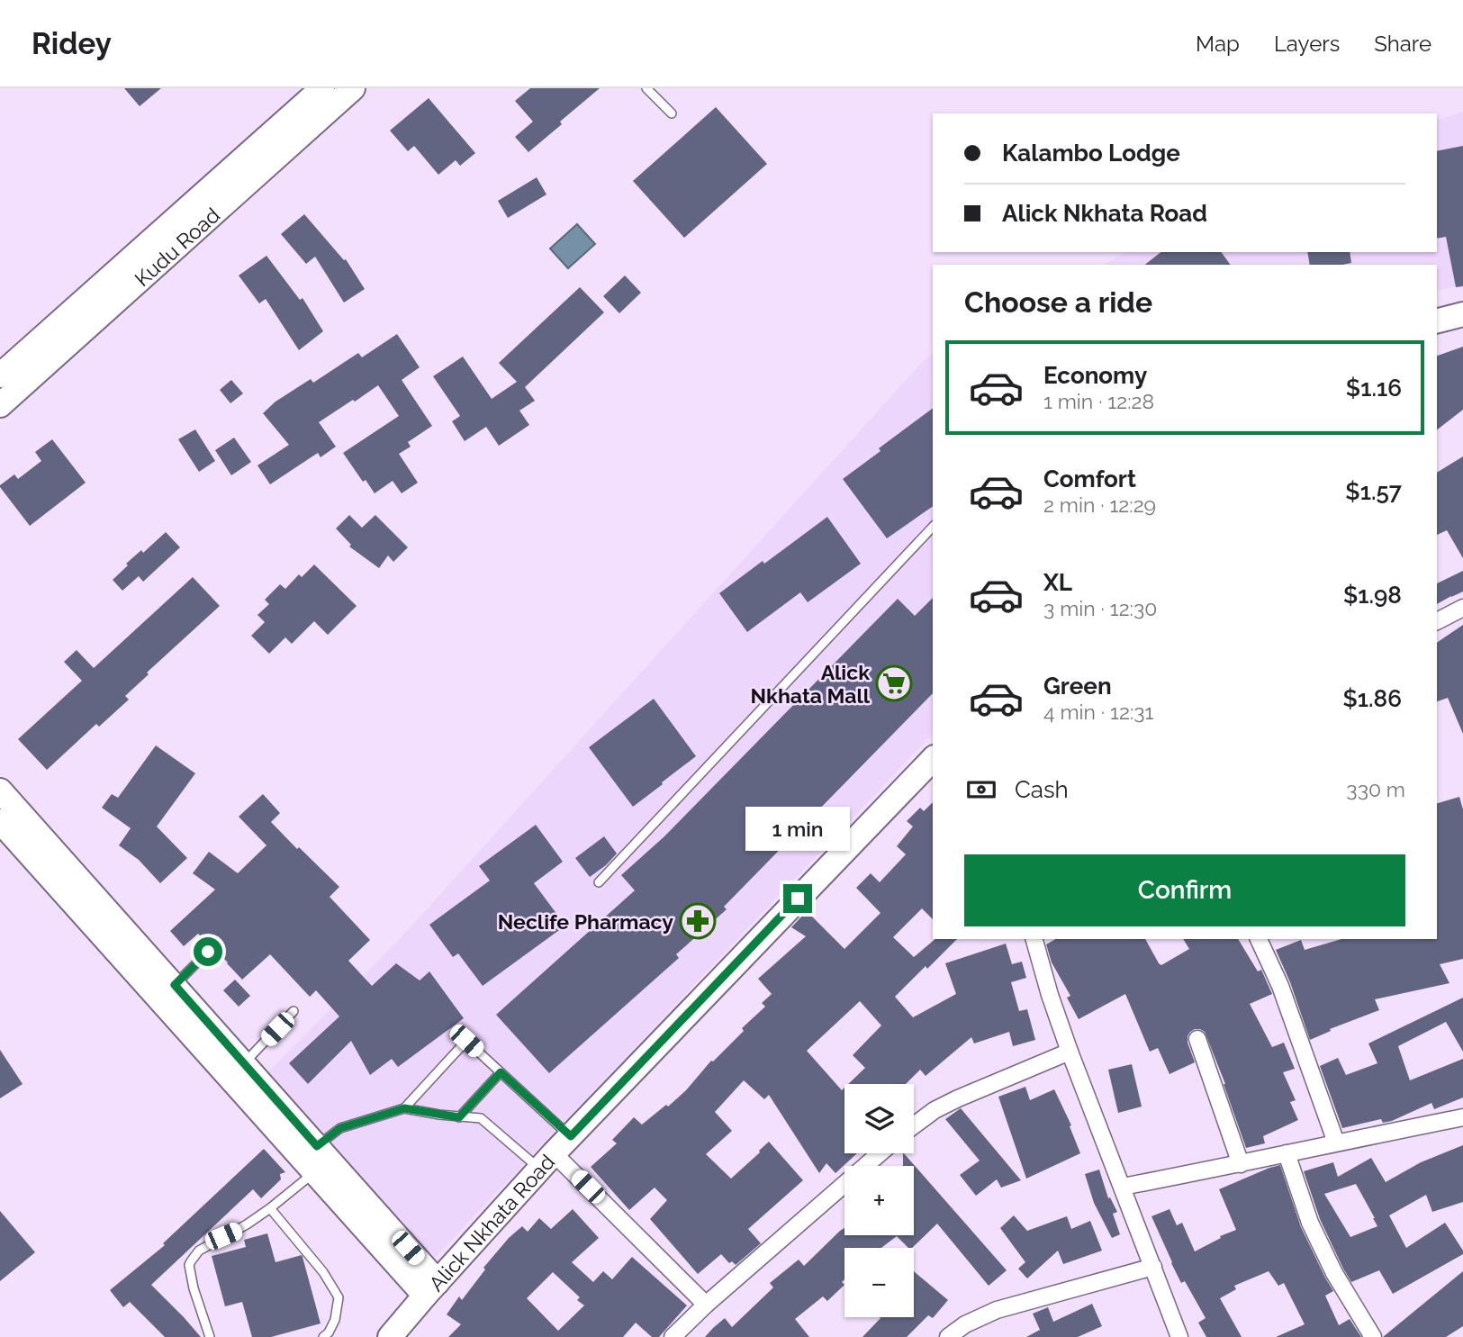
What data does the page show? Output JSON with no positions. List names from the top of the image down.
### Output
{
  "streets": {
    "main road": ["Kudu Road", "Alick Nkhata Road"]
  },
  "places": {
    "supermarket": ["Alick Nkhata Mall"],
    "pharmacy": ["Neclife Pharmacy"]
  },
  "page": {
    "header": "Ridey",
    "nav": ["Map", "Layers", "Share"],
    "banner": ["Kalambo Lodge", "Alick Nkhata Road"],
    "heading": "Choose a ride",
    "list": [
      {
        "name": "Economy",
        "note": "1 min · 12:28",
        "value": "$1.16"
      },
      {
        "name": "Comfort",
        "note": "2 min · 12:29",
        "value": "$1.57"
      },
      {
        "name": "XL",
        "note": "3 min · 12:30",
        "value": "$1.98"
      },
      {
        "name": "Green",
        "note": "4 min · 12:31",
        "value": "$1.86"
      }
    ],
    "pay": ["Cash", "330 m"],
    "bubble": "1 min",
    "buttons": "Confirm",
    "map_buttons": ["+", "−"]
  }
}
